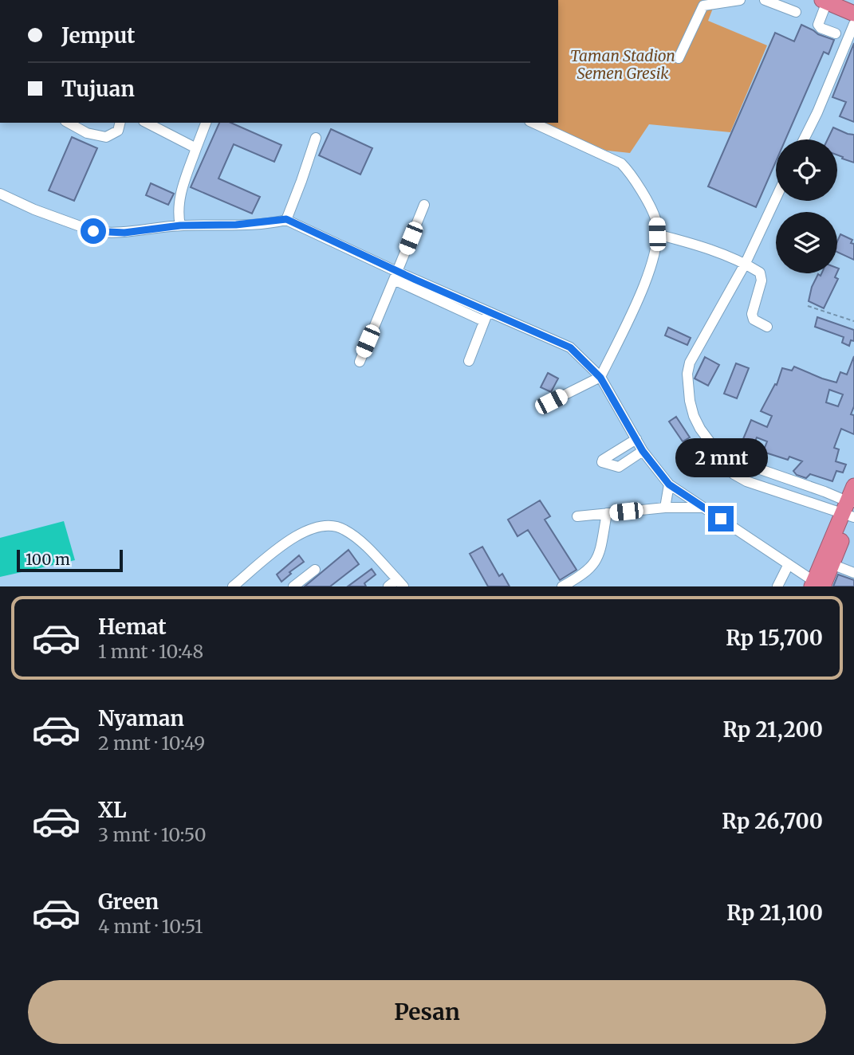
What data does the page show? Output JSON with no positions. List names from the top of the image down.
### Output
{
  "parks": ["Taman Stadion Semen Gresik"],
  "scale_bar": "100 m",
  "page": {
    "banner": ["Jemput", "Tujuan"],
    "bubble": "2 mnt",
    "scale": "100 m",
    "list": [
      {
        "name": "Hemat",
        "note": "1 mnt · 10:48",
        "value": "Rp 15,700"
      },
      {
        "name": "Nyaman",
        "note": "2 mnt · 10:49",
        "value": "Rp 21,200"
      },
      {
        "name": "XL",
        "note": "3 mnt · 10:50",
        "value": "Rp 26,700"
      },
      {
        "name": "Green",
        "note": "4 mnt · 10:51",
        "value": "Rp 21,100"
      }
    ],
    "buttons": "Pesan"
  }
}
